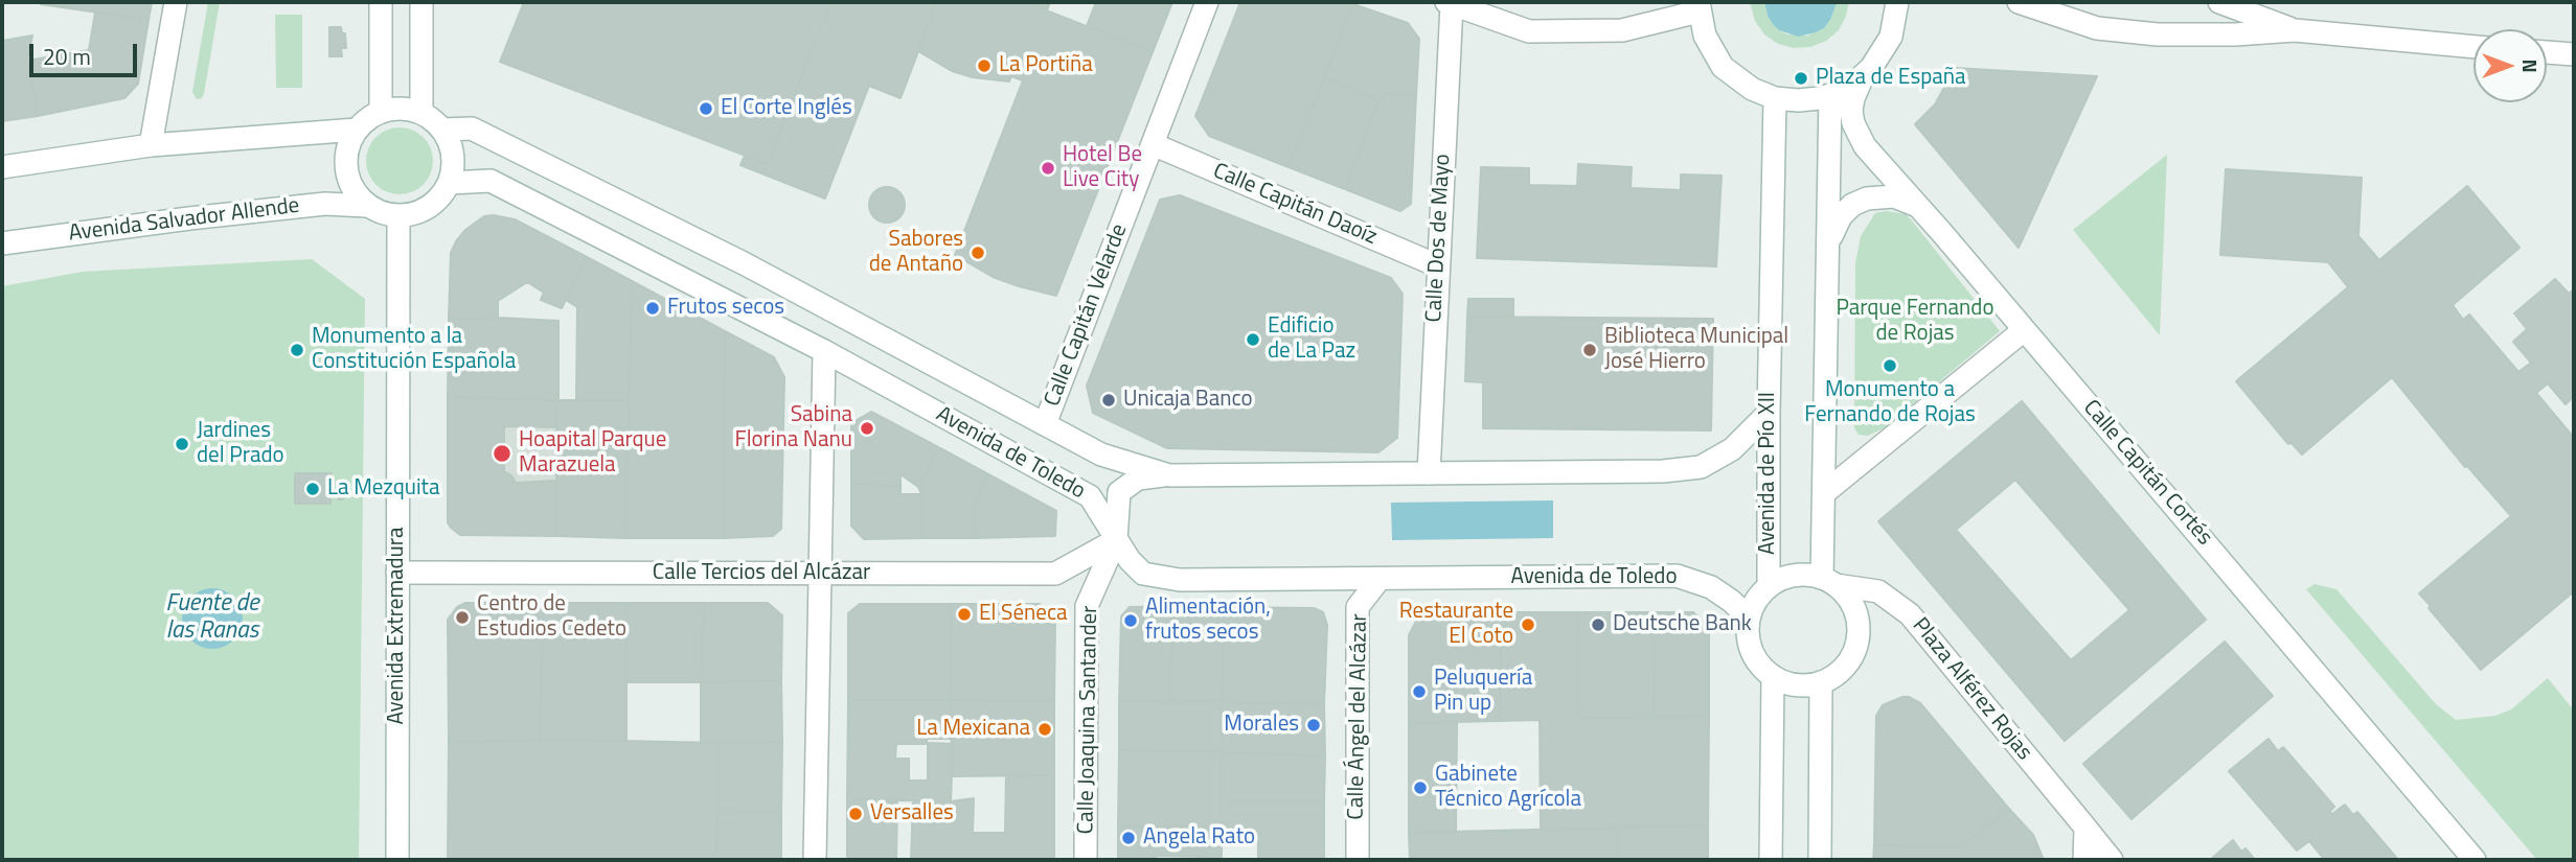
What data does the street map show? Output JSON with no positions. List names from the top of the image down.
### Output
{
  "streets": {
    "main road": [
      "Calle Capitán Daoíz",
      "Avenida Salvador Allende",
      "Calle Dos de Mayo",
      "Calle Capitán Velarde",
      "Avenida de Toledo",
      "Avenida de Pío XII",
      "Calle Capitán Cortés",
      "Calle Tercios del Alcázar",
      "Avenida Extremadura",
      "Plaza Alférez Rojas",
      "Calle Ángel del Alcázar",
      "Calle Joaquina Santander"
    ]
  },
  "crossings": [
    ["Calle Capitán Daoíz", "Calle Dos de Mayo"],
    ["Calle Capitán Daoíz", "Calle Capitán Velarde"],
    ["Avenida Salvador Allende", "Avenida de Toledo"],
    ["Avenida Salvador Allende", "Avenida Extremadura"],
    ["Calle Dos de Mayo", "Avenida de Toledo"],
    ["Calle Capitán Velarde", "Avenida de Toledo"],
    ["Avenida de Toledo", "Avenida de Pío XII"],
    ["Avenida de Toledo", "Calle Tercios del Alcázar"],
    ["Avenida de Toledo", "Avenida Extremadura"],
    ["Avenida de Toledo", "Plaza Alférez Rojas"],
    ["Avenida de Toledo", "Calle Ángel del Alcázar"],
    ["Avenida de Toledo", "Calle Joaquina Santander"],
    ["Avenida de Pío XII", "Plaza Alférez Rojas"],
    ["Calle Tercios del Alcázar", "Avenida Extremadura"],
    ["Calle Tercios del Alcázar", "Calle Joaquina Santander"]
  ],
  "water": ["Fuente de las Ranas"],
  "parks": ["Parque Fernando de Rojas"],
  "places": [
    "La Portiña",
    "Plaza de España",
    "El Corte Inglés",
    "Hotel Be Live City",
    "Sabores de Antaño",
    "Frutos secos",
    "Edificio de La Paz",
    "Monumento a la Constitución Española",
    "Biblioteca Municipal José Hierro",
    "Monumento a Fernando de Rojas",
    "Unicaja Banco",
    "Sabina Florina Nanu",
    "Jardines del Prado",
    "Hoapital Parque Marazuela",
    "La Mezquita",
    "El Séneca",
    "Centro de Estudios Cedeto",
    "Alimentación, frutos secos",
    "Restaurante El Coto",
    "Deutsche Bank",
    "Peluquería Pin up",
    "Morales",
    "La Mexicana",
    "Gabinete Técnico Agrícola",
    "Versalles",
    "Angela Rato"
  ],
  "scale_bar": "20 m",
  "north": "right"
}
